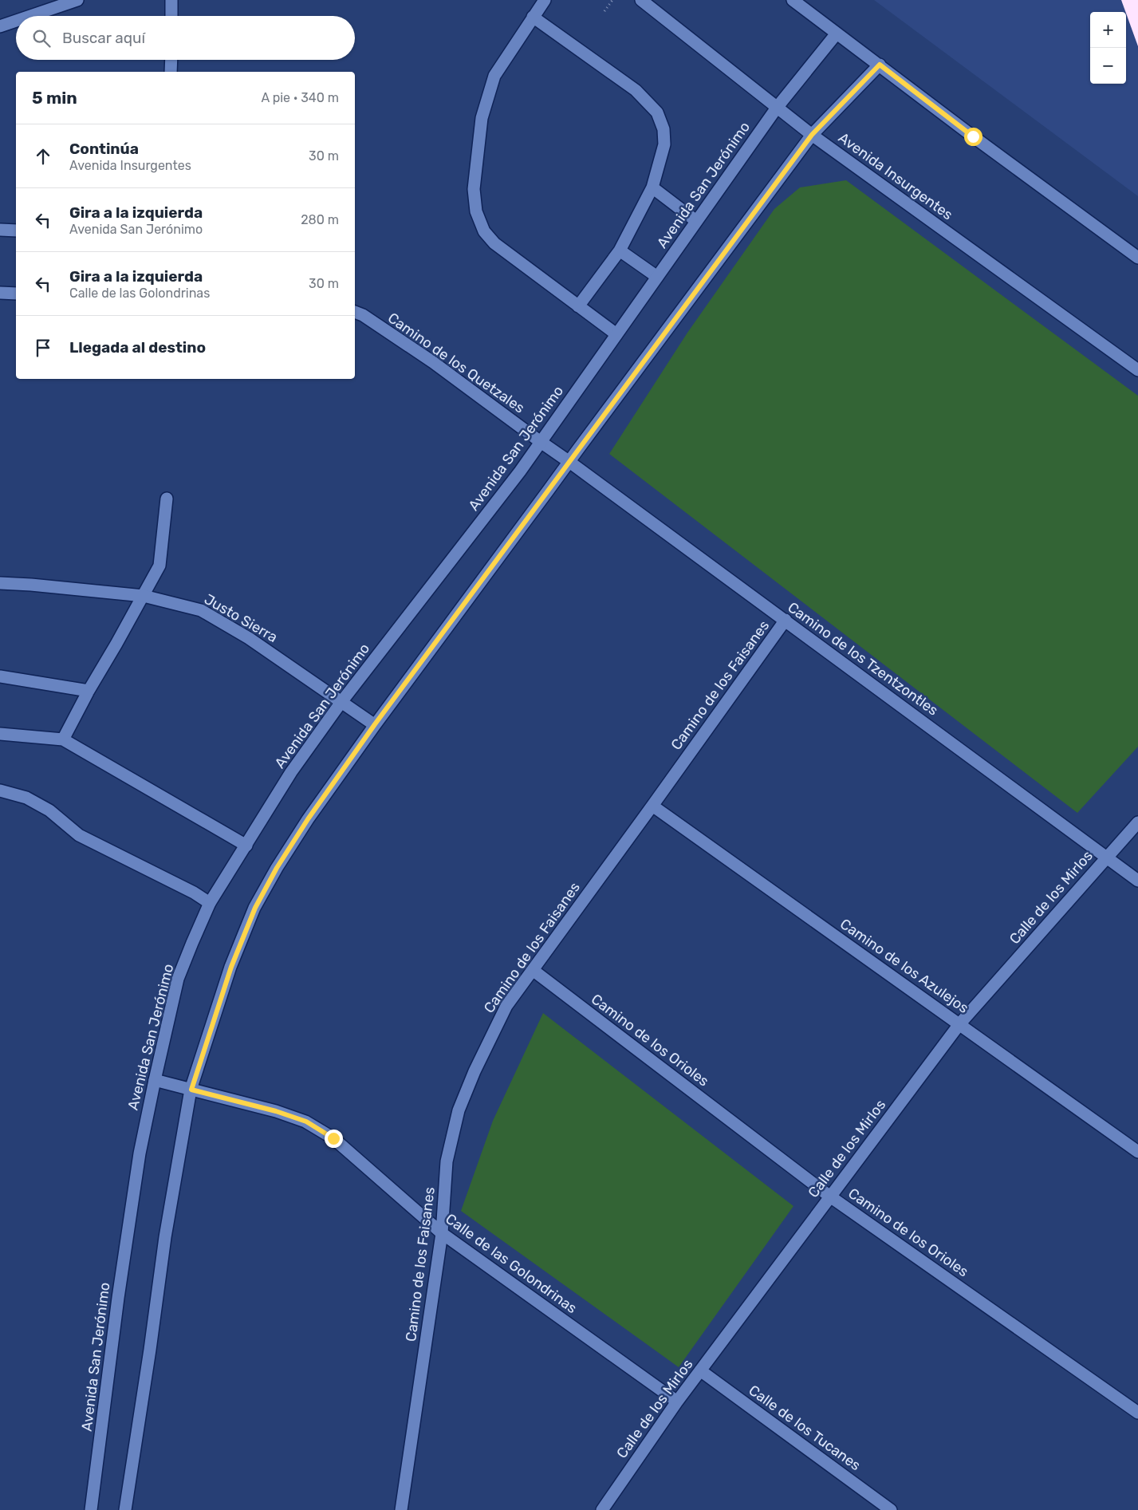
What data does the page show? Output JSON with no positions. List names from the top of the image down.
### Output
{
  "streets": {
    "street": [
      "Avenida Insurgentes",
      "Avenida San Jerónimo",
      "Camino de los Quetzales",
      "Justo Sierra",
      "Camino de los Tzentzontles",
      "Camino de los Faisanes",
      "Calle de los Mirlos",
      "Camino de los Azulejos",
      "Camino de los Orioles",
      "Calle de las Golondrinas",
      "Calle de los Tucanes"
    ]
  },
  "crossings": [
    ["Avenida Insurgentes", "Avenida San Jerónimo"],
    ["Avenida San Jerónimo", "Camino de los Quetzales"],
    ["Avenida San Jerónimo", "Justo Sierra"],
    ["Avenida San Jerónimo", "Calle de las Golondrinas"],
    ["Camino de los Quetzales", "Camino de los Tzentzontles"],
    ["Camino de los Tzentzontles", "Camino de los Faisanes"],
    ["Camino de los Tzentzontles", "Calle de los Mirlos"],
    ["Camino de los Faisanes", "Camino de los Azulejos"],
    ["Camino de los Faisanes", "Camino de los Orioles"],
    ["Camino de los Faisanes", "Calle de las Golondrinas"],
    ["Calle de los Mirlos", "Camino de los Azulejos"],
    ["Calle de los Mirlos", "Camino de los Orioles"],
    ["Calle de los Mirlos", "Calle de las Golondrinas"],
    ["Calle de los Mirlos", "Calle de los Tucanes"]
  ],
  "page": {
    "map_buttons": ["+", "−"],
    "search": "Buscar aquí",
    "heading": ["5 min", "A pie · 340 m"],
    "list": [
      ["Continúa", "Avenida Insurgentes", "30 m"],
      ["Gira a la izquierda", "Avenida San Jerónimo", "280 m"],
      ["Gira a la izquierda", "Calle de las Golondrinas", "30 m"],
      "Llegada al destino"
    ]
  }
}
